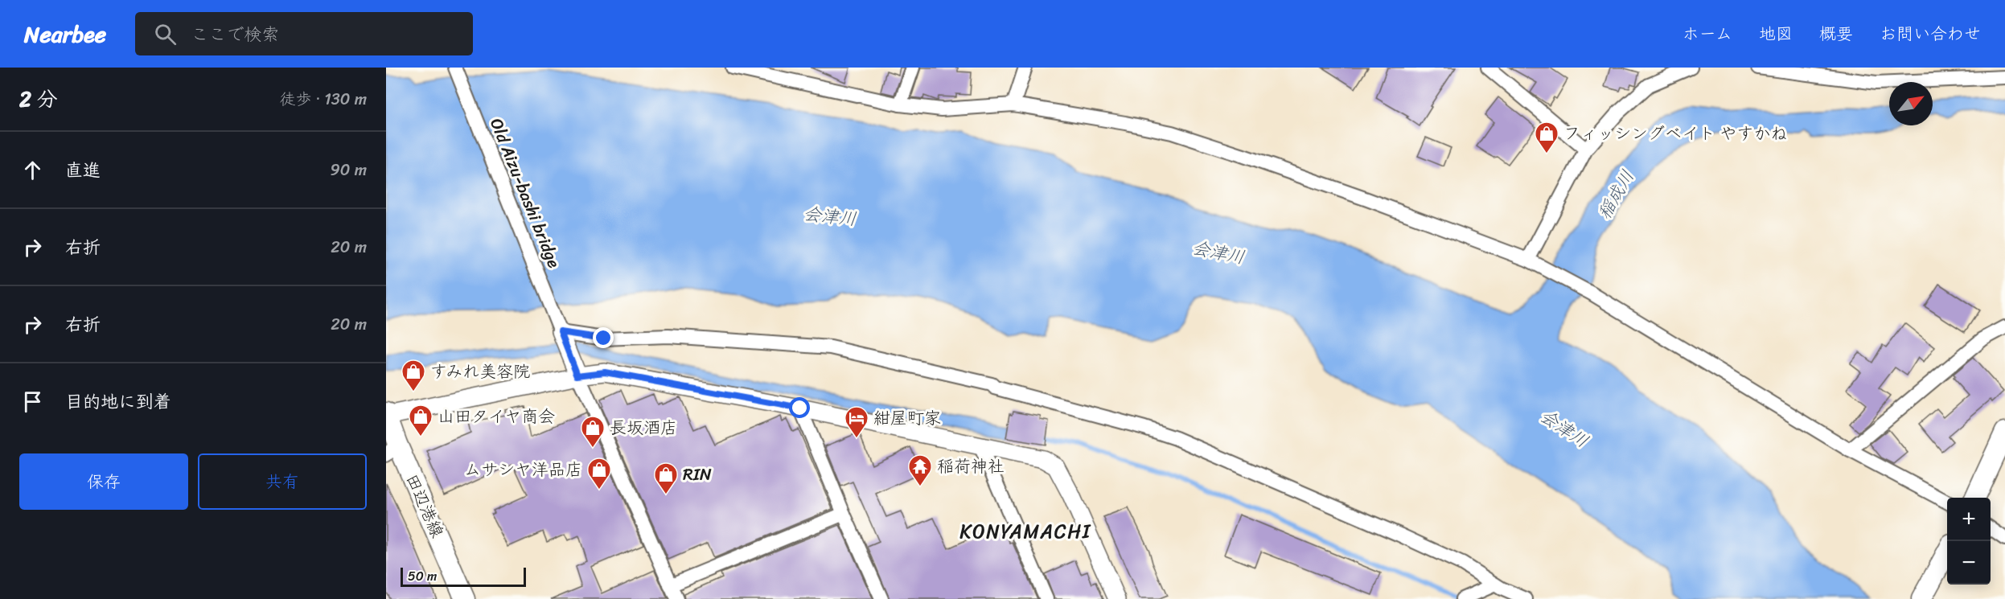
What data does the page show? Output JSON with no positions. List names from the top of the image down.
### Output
{
  "streets": {
    "main road": ["田辺港線"],
    "street": ["Old Aizu-bashi bridge"]
  },
  "districts": ["KONYAMACHI"],
  "water": ["稲成川", "会津川"],
  "places": {
    "shop": [
      "フィッシングベイト やすかね",
      "すみれ美容院",
      "山田タイヤ商会",
      "長坂酒店",
      "ムサシヤ洋品店",
      "RIN"
    ],
    "hotel": ["紺屋町家"],
    "temple": ["稲荷神社"]
  },
  "scale_bar": "50 m",
  "north": "top right",
  "page": {
    "header": "Nearbee",
    "search": "ここで検索",
    "nav": [
      "ホーム",
      "地図",
      "概要",
      "お問い合わせ"
    ],
    "heading": ["2 分", "徒歩 · 130 m"],
    "list": [
      ["直進", "90 m"],
      ["右折", "20 m"],
      ["右折", "20 m"],
      "目的地に到着"
    ],
    "buttons": ["保存", "共有"],
    "map_buttons": ["+", "−"],
    "scale": "50 m"
  }
}
